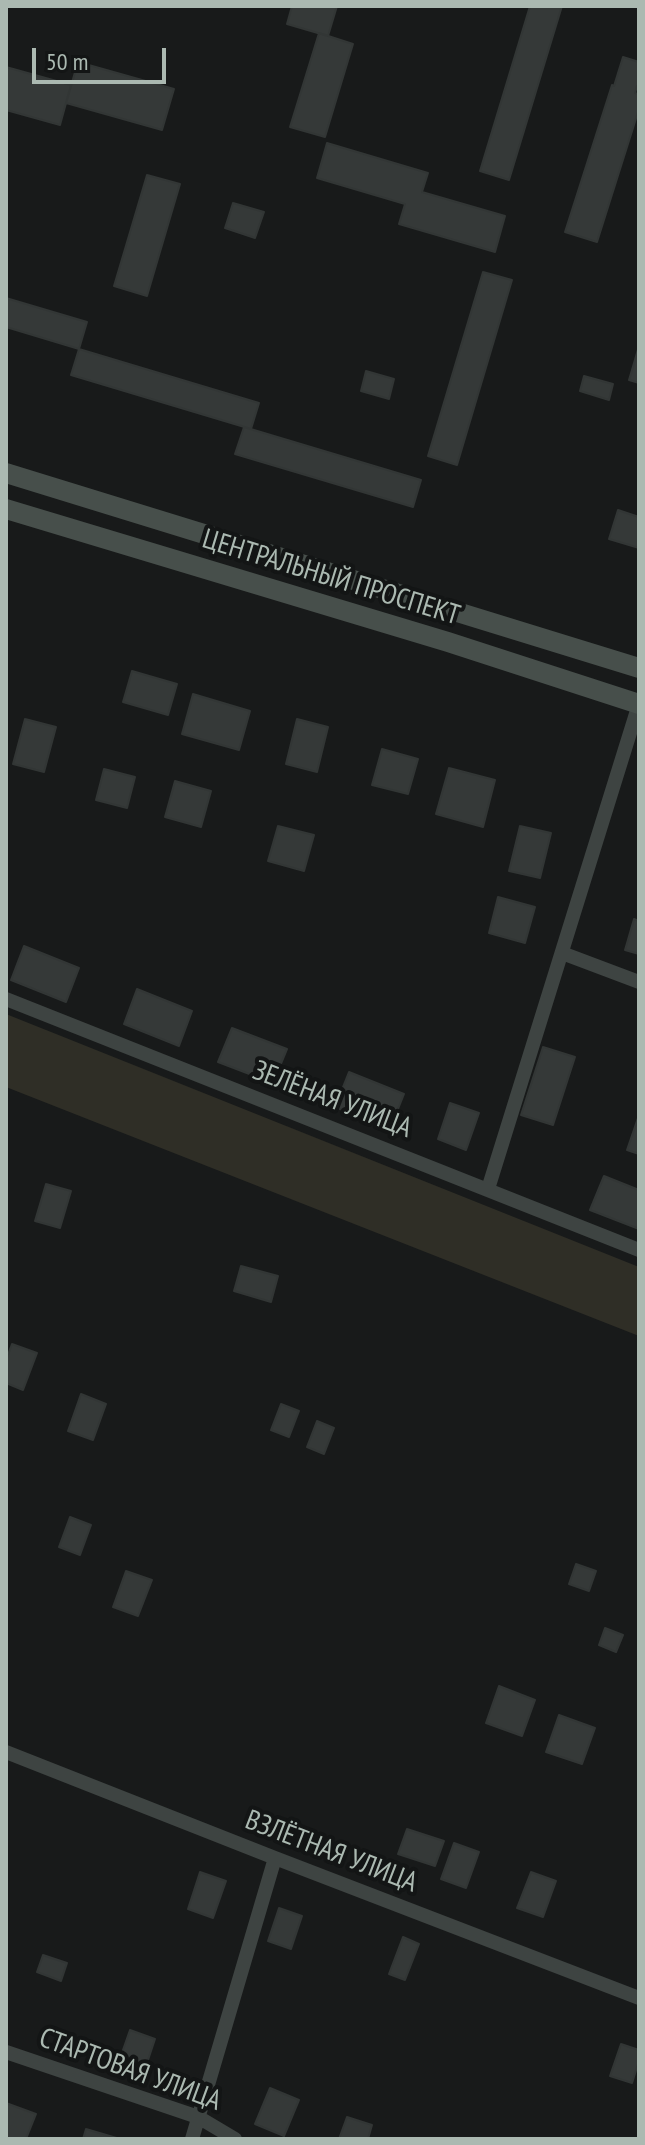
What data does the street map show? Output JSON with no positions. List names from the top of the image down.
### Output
{
  "streets": {
    "street": [
      "ЦЕНТРАЛЬНЫЙ ПРОСПЕКТ",
      "ЗЕЛЁНАЯ УЛИЦА",
      "ВЗЛЁТНАЯ УЛИЦА",
      "СТАРТОВАЯ УЛИЦА"
    ]
  },
  "scale_bar": "50 m"
}
